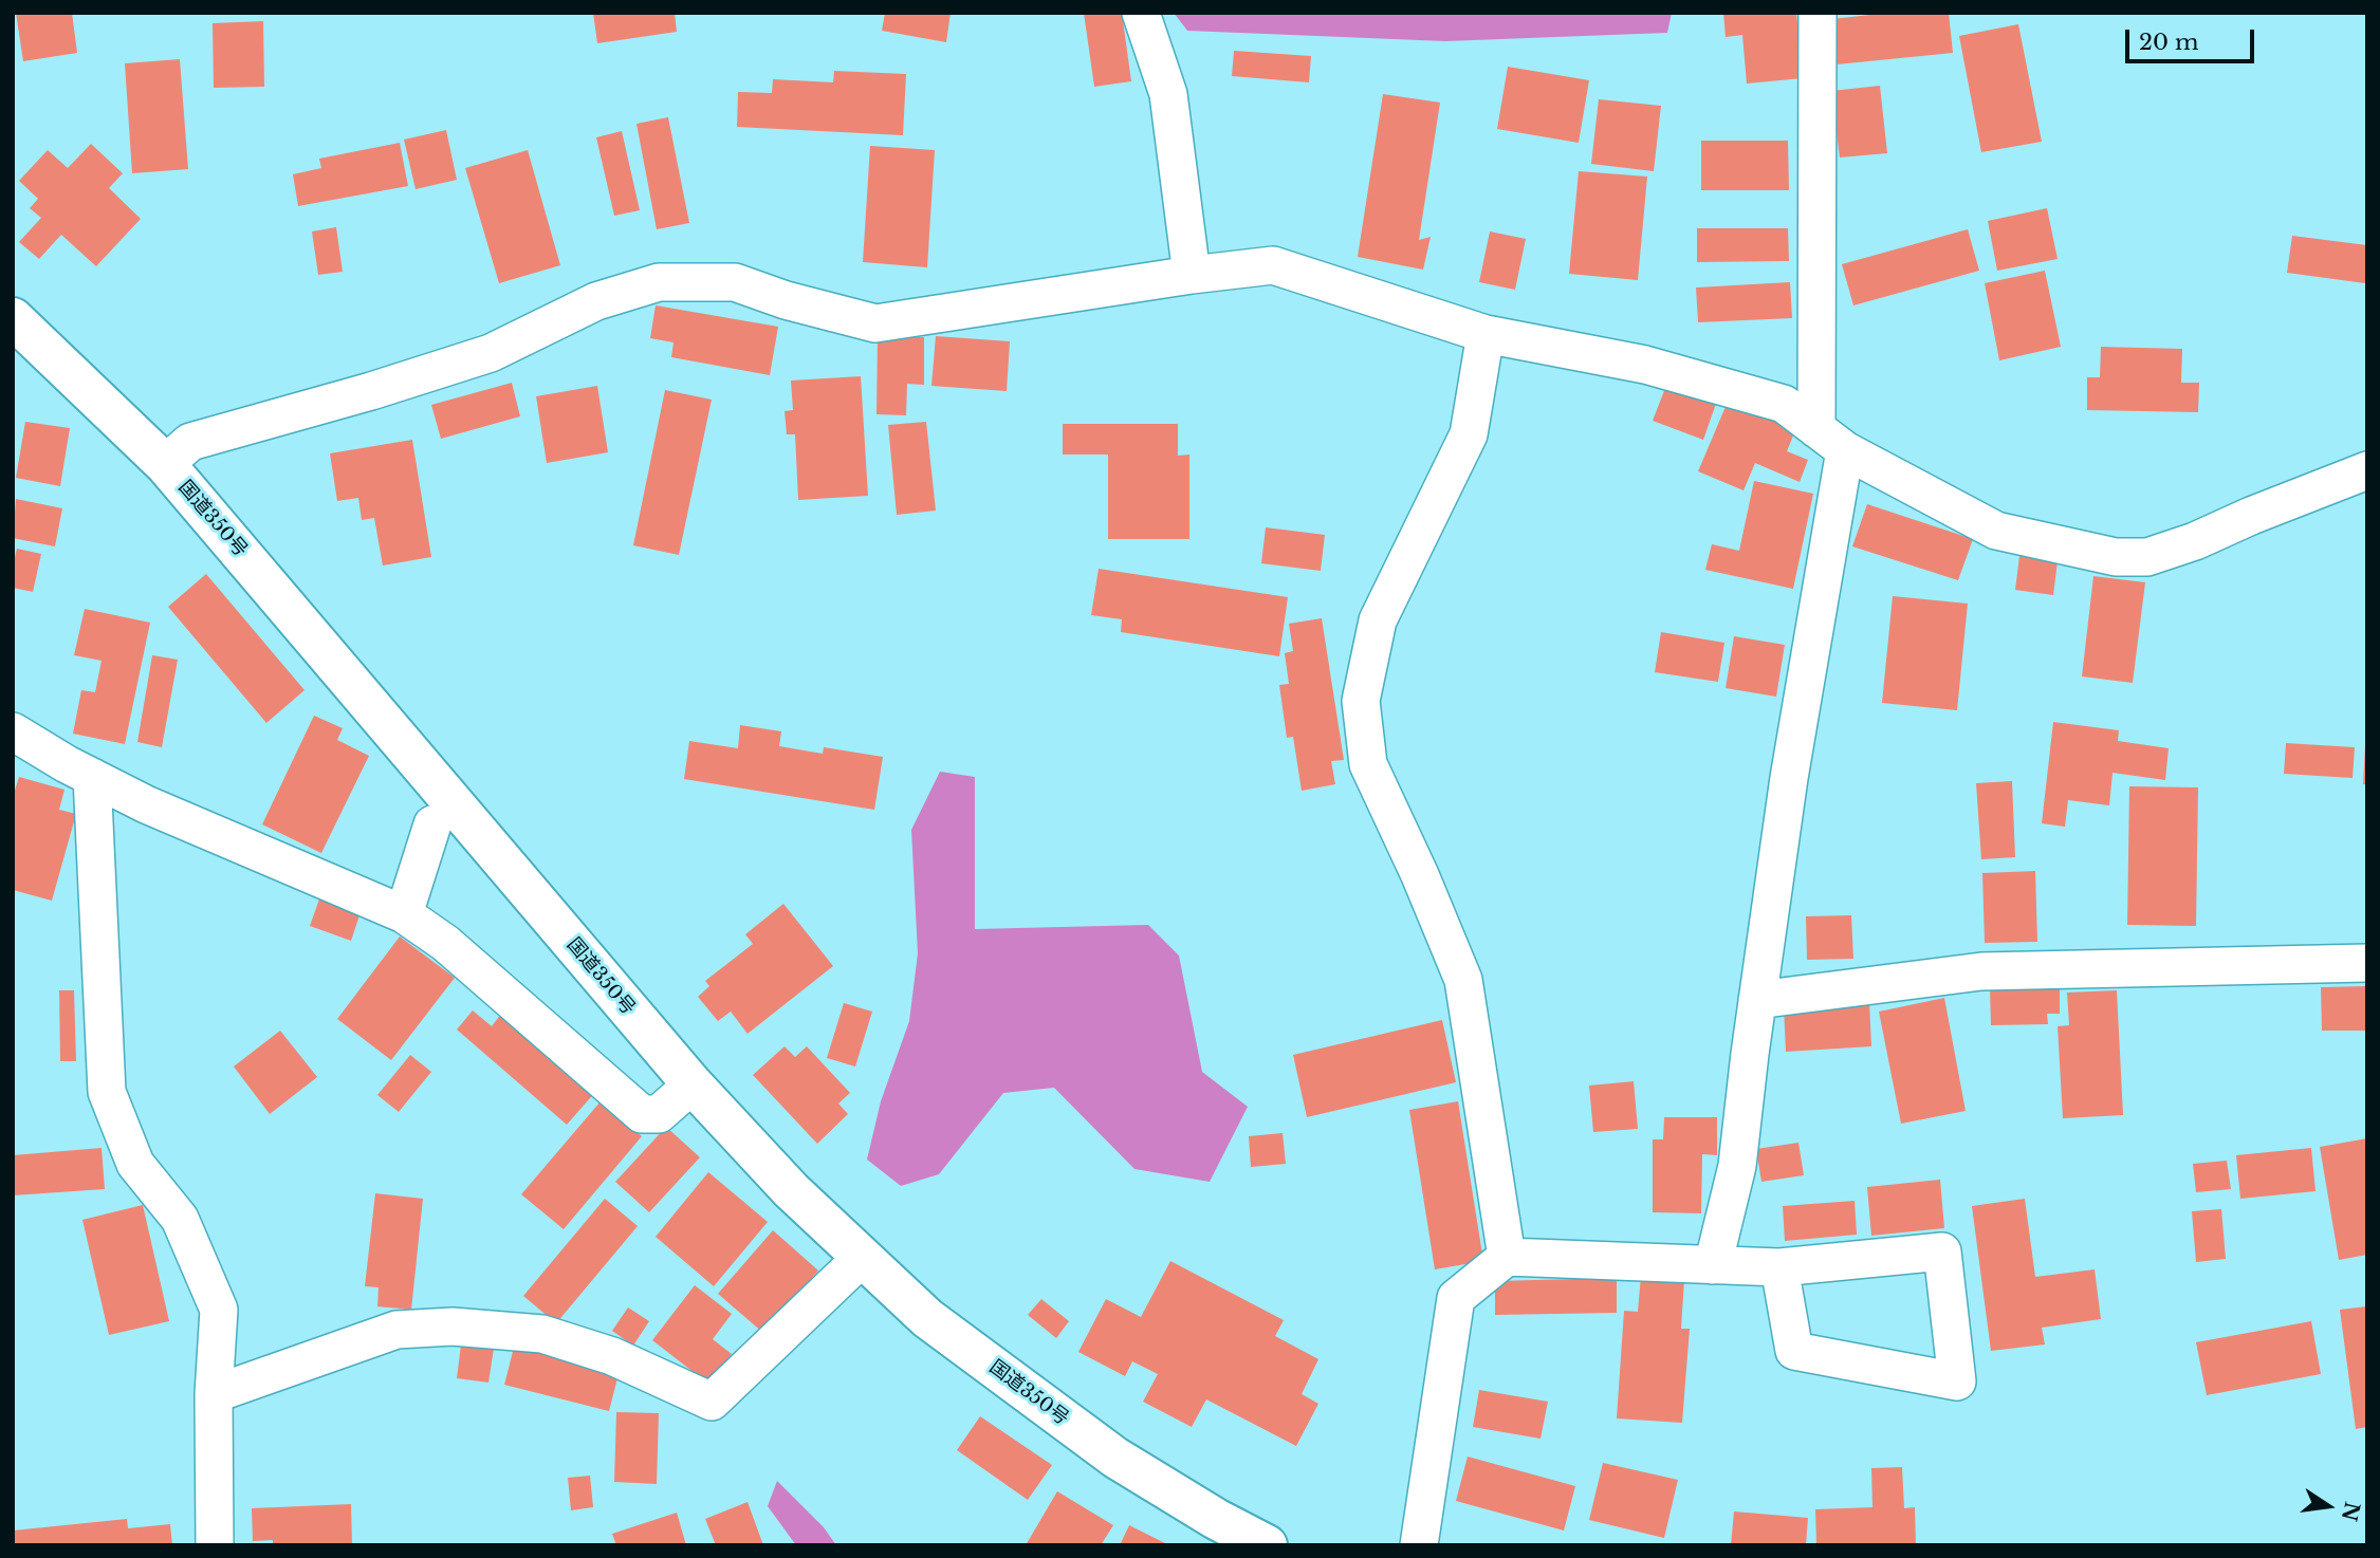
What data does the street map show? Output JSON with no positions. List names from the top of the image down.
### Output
{
  "streets": {
    "highway": ["国道350号"]
  },
  "scale_bar": "20 m",
  "north": "right"
}
